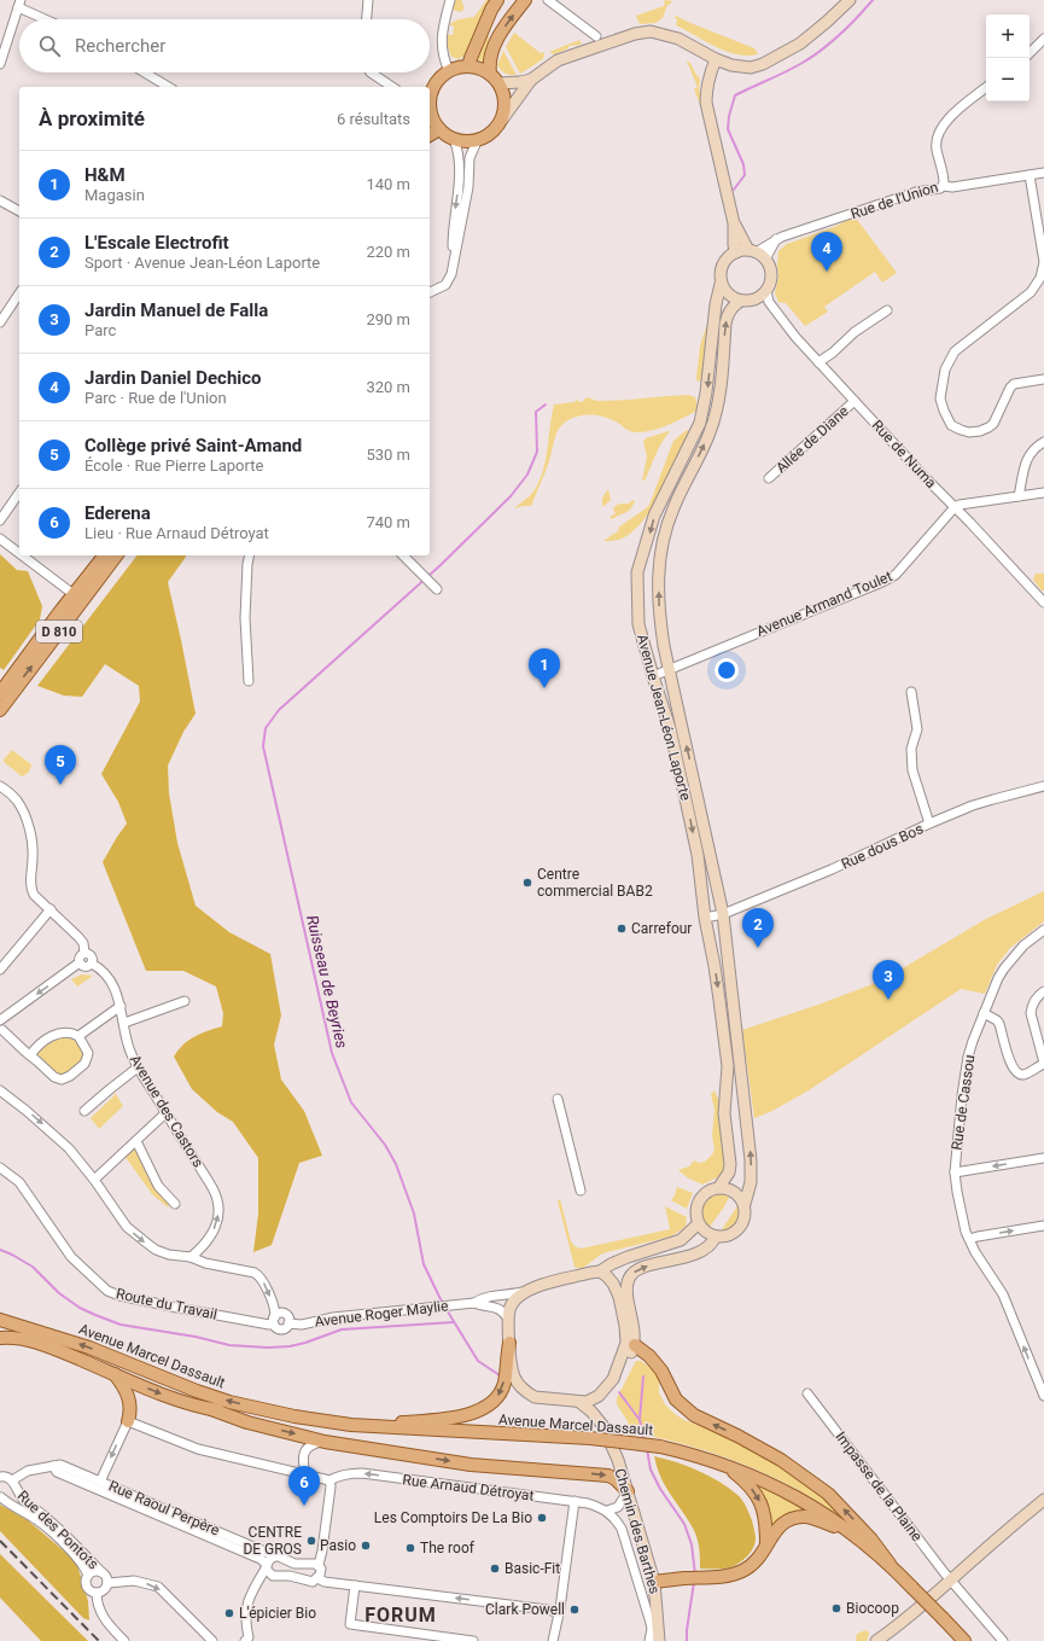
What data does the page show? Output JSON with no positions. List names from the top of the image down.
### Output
{
  "streets": {
    "main road": ["D 810", "Avenue Marcel Dassault"],
    "street": [
      "Rue de l'Union",
      "Allée de Diane",
      "Rue de Numa",
      "Avenue Armand Toulet",
      "Avenue Jean-Léon Laporte",
      "Rue dous Bos",
      "Rue de Cassou",
      "Avenue des Castors",
      "Route du Travail",
      "Avenue Roger Maylie",
      "Impasse de la Plaine",
      "Rue Arnaud Détroyat",
      "Rue Raoul Perpère",
      "Rue des Pontots",
      "Chemin des Barthes"
    ]
  },
  "crossings": [
    ["Rue de l'Union", "Rue de Numa"],
    ["Rue de l'Union", "Avenue Jean-Léon Laporte"],
    ["Allée de Diane", "Rue de Numa"],
    ["Rue de Numa", "Avenue Armand Toulet"],
    ["Rue de Numa", "Avenue Jean-Léon Laporte"],
    ["Avenue Armand Toulet", "Avenue Jean-Léon Laporte"],
    ["Avenue Jean-Léon Laporte", "Rue dous Bos"],
    ["Route du Travail", "Avenue Roger Maylie"],
    ["Avenue Roger Maylie", "Chemin des Barthes"],
    ["Rue Raoul Perpère", "Rue des Pontots"]
  ],
  "one_way": ["Rue Arnaud Détroyat"],
  "districts": ["FORUM"],
  "water": ["Ruisseau de Beyries"],
  "places": [
    "Centre commercial BAB2",
    "Carrefour",
    "Les Comptoirs De La Bio",
    "CENTRE DE GROS",
    "Pasio",
    "The roof",
    "Basic-Fit",
    "Biocoop",
    "Clark Powell",
    "L'épicier Bio"
  ],
  "page": {
    "map_buttons": ["+", "−"],
    "search": "Rechercher",
    "heading": ["À proximité", "6 résultats"],
    "list": [
      {
        "mark": "1",
        "name": "H&M",
        "note": "Magasin",
        "value": "140 m"
      },
      {
        "mark": "2",
        "name": "L'Escale Electrofit",
        "note": "Sport · Avenue Jean-Léon Laporte",
        "value": "220 m"
      },
      {
        "mark": "3",
        "name": "Jardin Manuel de Falla",
        "note": "Parc",
        "value": "290 m"
      },
      {
        "mark": "4",
        "name": "Jardin Daniel Dechico",
        "note": "Parc · Rue de l'Union",
        "value": "320 m"
      },
      {
        "mark": "5",
        "name": "Collège privé Saint-Amand",
        "note": "École · Rue Pierre Laporte",
        "value": "530 m"
      },
      {
        "mark": "6",
        "name": "Ederena",
        "note": "Lieu · Rue Arnaud Détroyat",
        "value": "740 m"
      }
    ],
    "pins": [
      "4",
      "1",
      "5",
      "2",
      "3",
      "6"
    ]
  }
}
